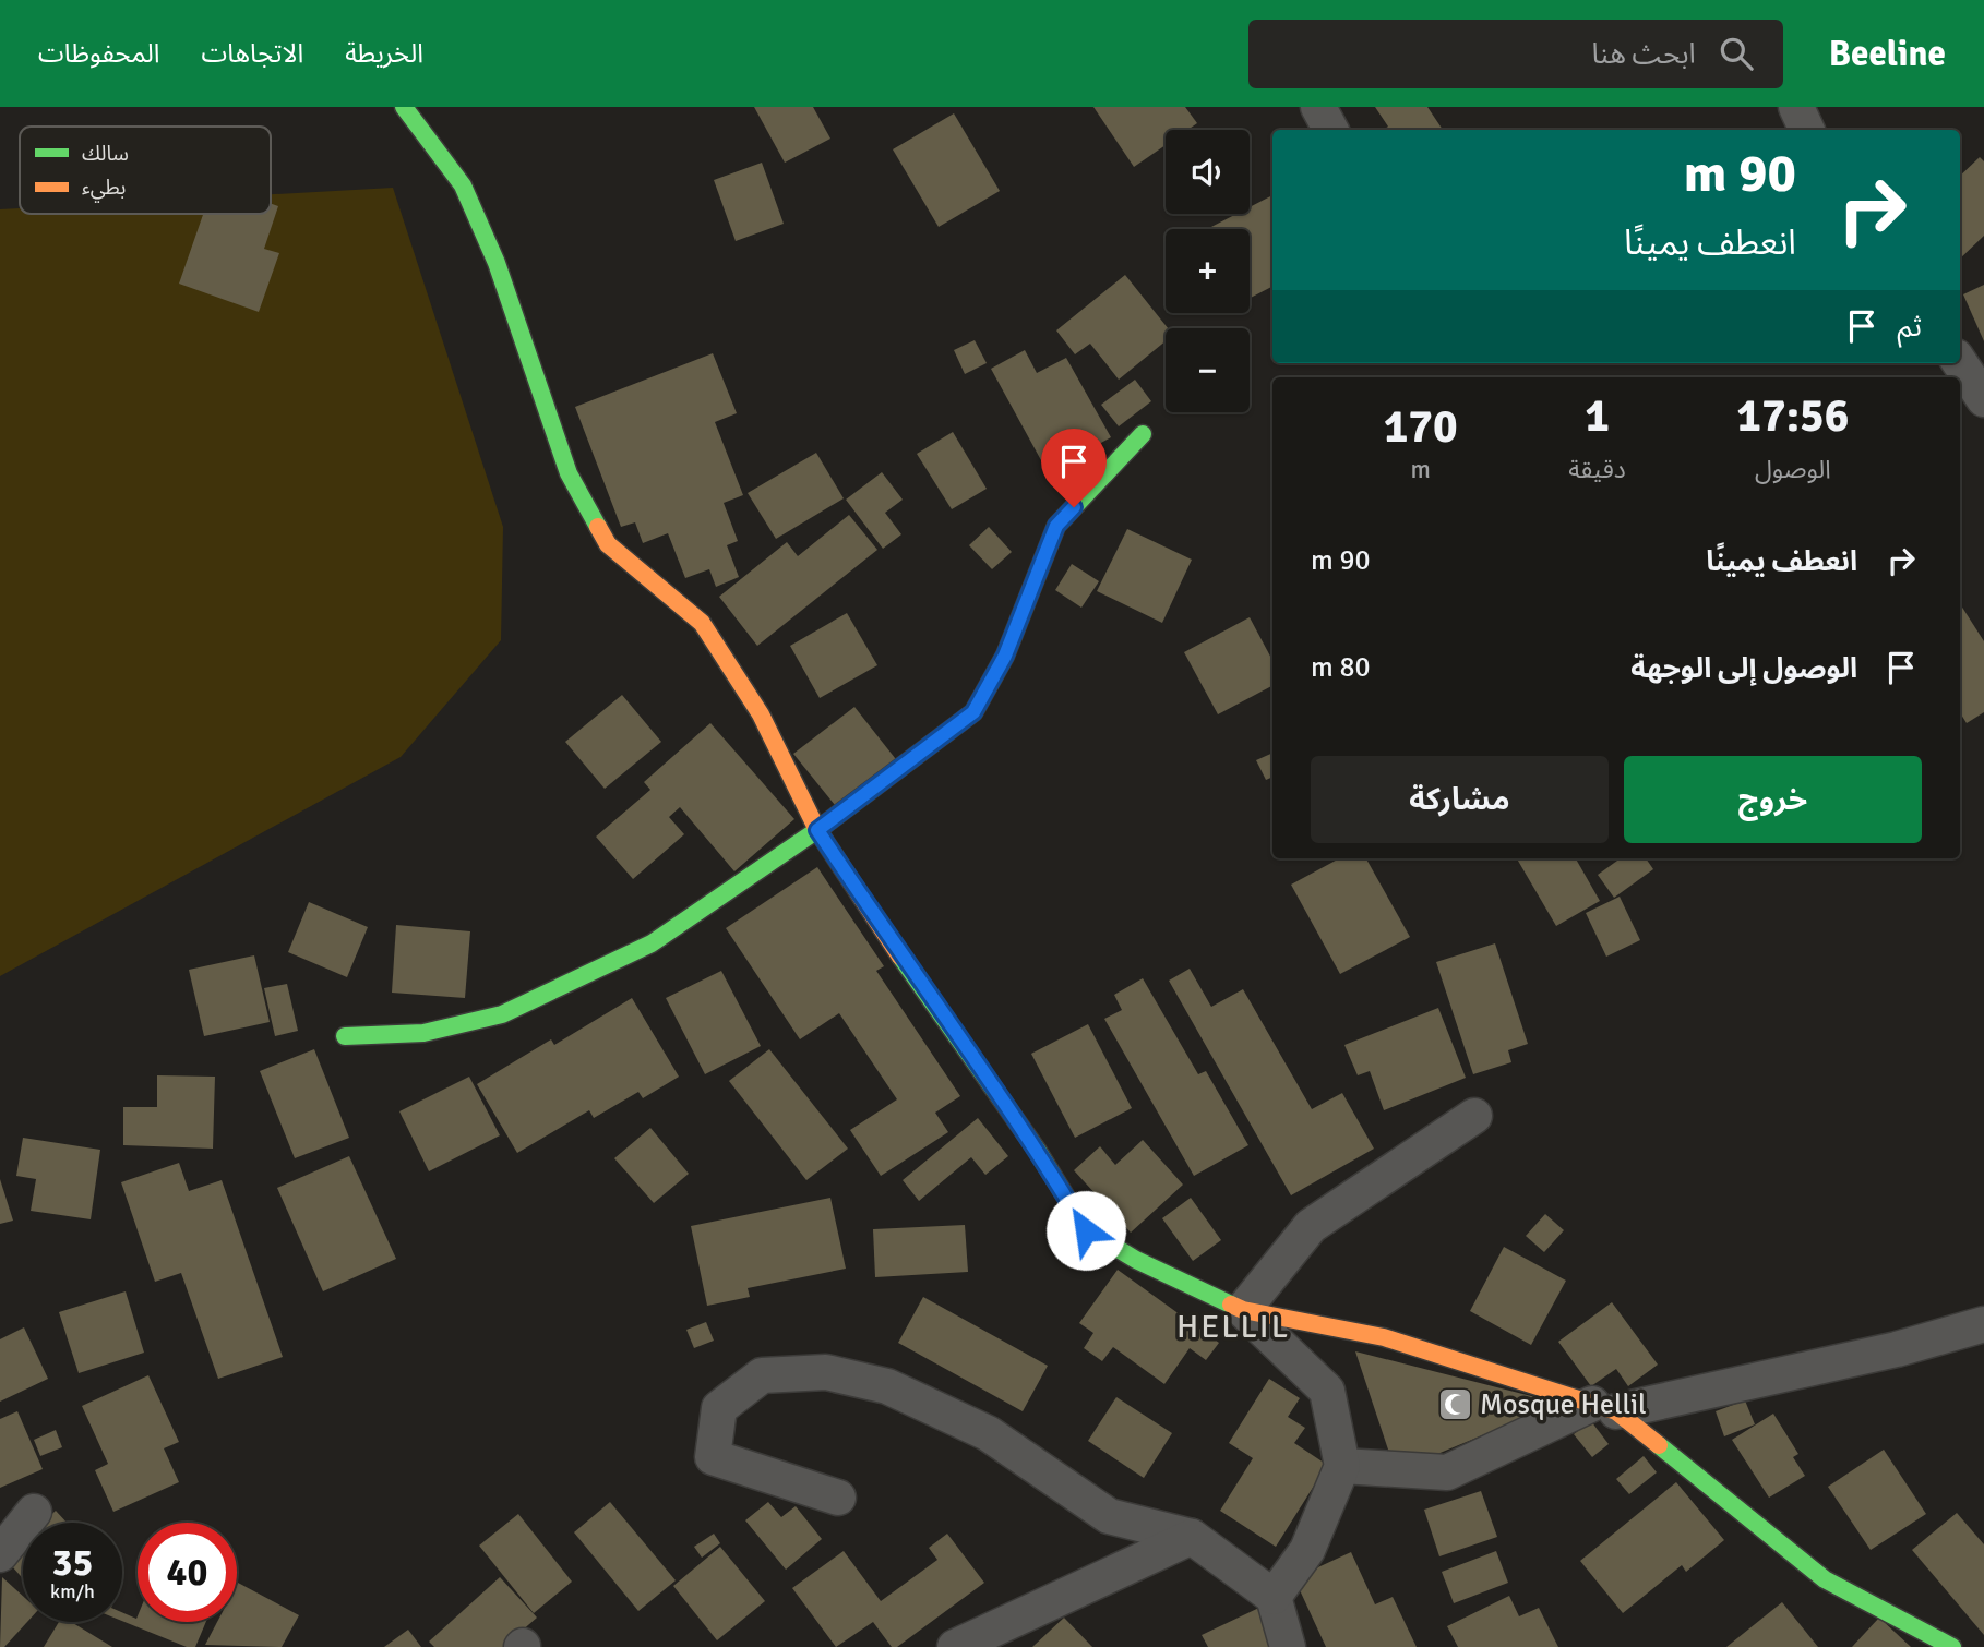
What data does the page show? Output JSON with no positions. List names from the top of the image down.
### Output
{
  "districts": ["HELLIL"],
  "places": {
    "mosque": ["Mosque Hellil"]
  },
  "legend": ["سالك", "بطيء"],
  "page": {
    "header": "Beeline",
    "search": "ابحث هنا",
    "nav": ["الخريطة", "الاتجاهات", "المحفوظات"],
    "map_buttons": ["+", "−"],
    "turn": ["90 m", "انعطف يمينًا"],
    "then": "ثم",
    "eta": [
      "17:56",
      "الوصول",
      "1",
      "دقيقة",
      "170",
      "m"
    ],
    "list": [
      {
        "name": "انعطف يمينًا",
        "value": "90 m"
      },
      {
        "name": "الوصول إلى الوجهة",
        "value": "80 m"
      }
    ],
    "buttons": ["خروج", "مشاركة"],
    "speed": "35 km/h",
    "limit": "40"
  }
}
